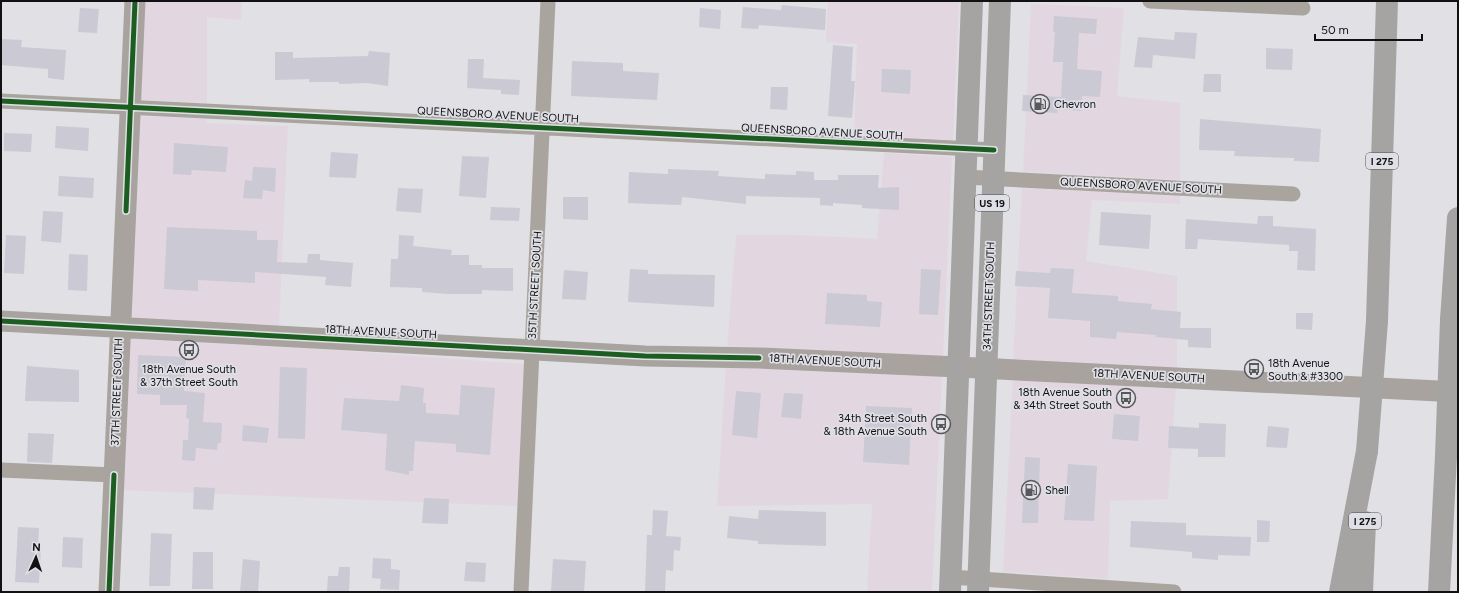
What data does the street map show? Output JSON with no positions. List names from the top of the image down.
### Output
{
  "streets": {
    "highway": ["I 275", "US 19", "34TH STREET SOUTH"],
    "street": [
      "QUEENSBORO AVENUE SOUTH",
      "35TH STREET SOUTH",
      "18TH AVENUE SOUTH",
      "37TH STREET SOUTH"
    ]
  },
  "crossings": [
    ["QUEENSBORO AVENUE SOUTH", "US 19"],
    ["QUEENSBORO AVENUE SOUTH", "35TH STREET SOUTH"],
    ["QUEENSBORO AVENUE SOUTH", "34TH STREET SOUTH"],
    ["QUEENSBORO AVENUE SOUTH", "37TH STREET SOUTH"],
    ["US 19", "18TH AVENUE SOUTH"],
    ["35TH STREET SOUTH", "18TH AVENUE SOUTH"],
    ["34TH STREET SOUTH", "18TH AVENUE SOUTH"],
    ["18TH AVENUE SOUTH", "37TH STREET SOUTH"]
  ],
  "places": {
    "fuel station": ["Chevron", "Shell"],
    "bus stop": [
      "18th Avenue South & 37th Street South",
      "18th Avenue South & #3300",
      "18th Avenue South & 34th Street South",
      "34th Street South & 18th Avenue South"
    ]
  },
  "scale_bar": "50 m",
  "north": "top"
}
